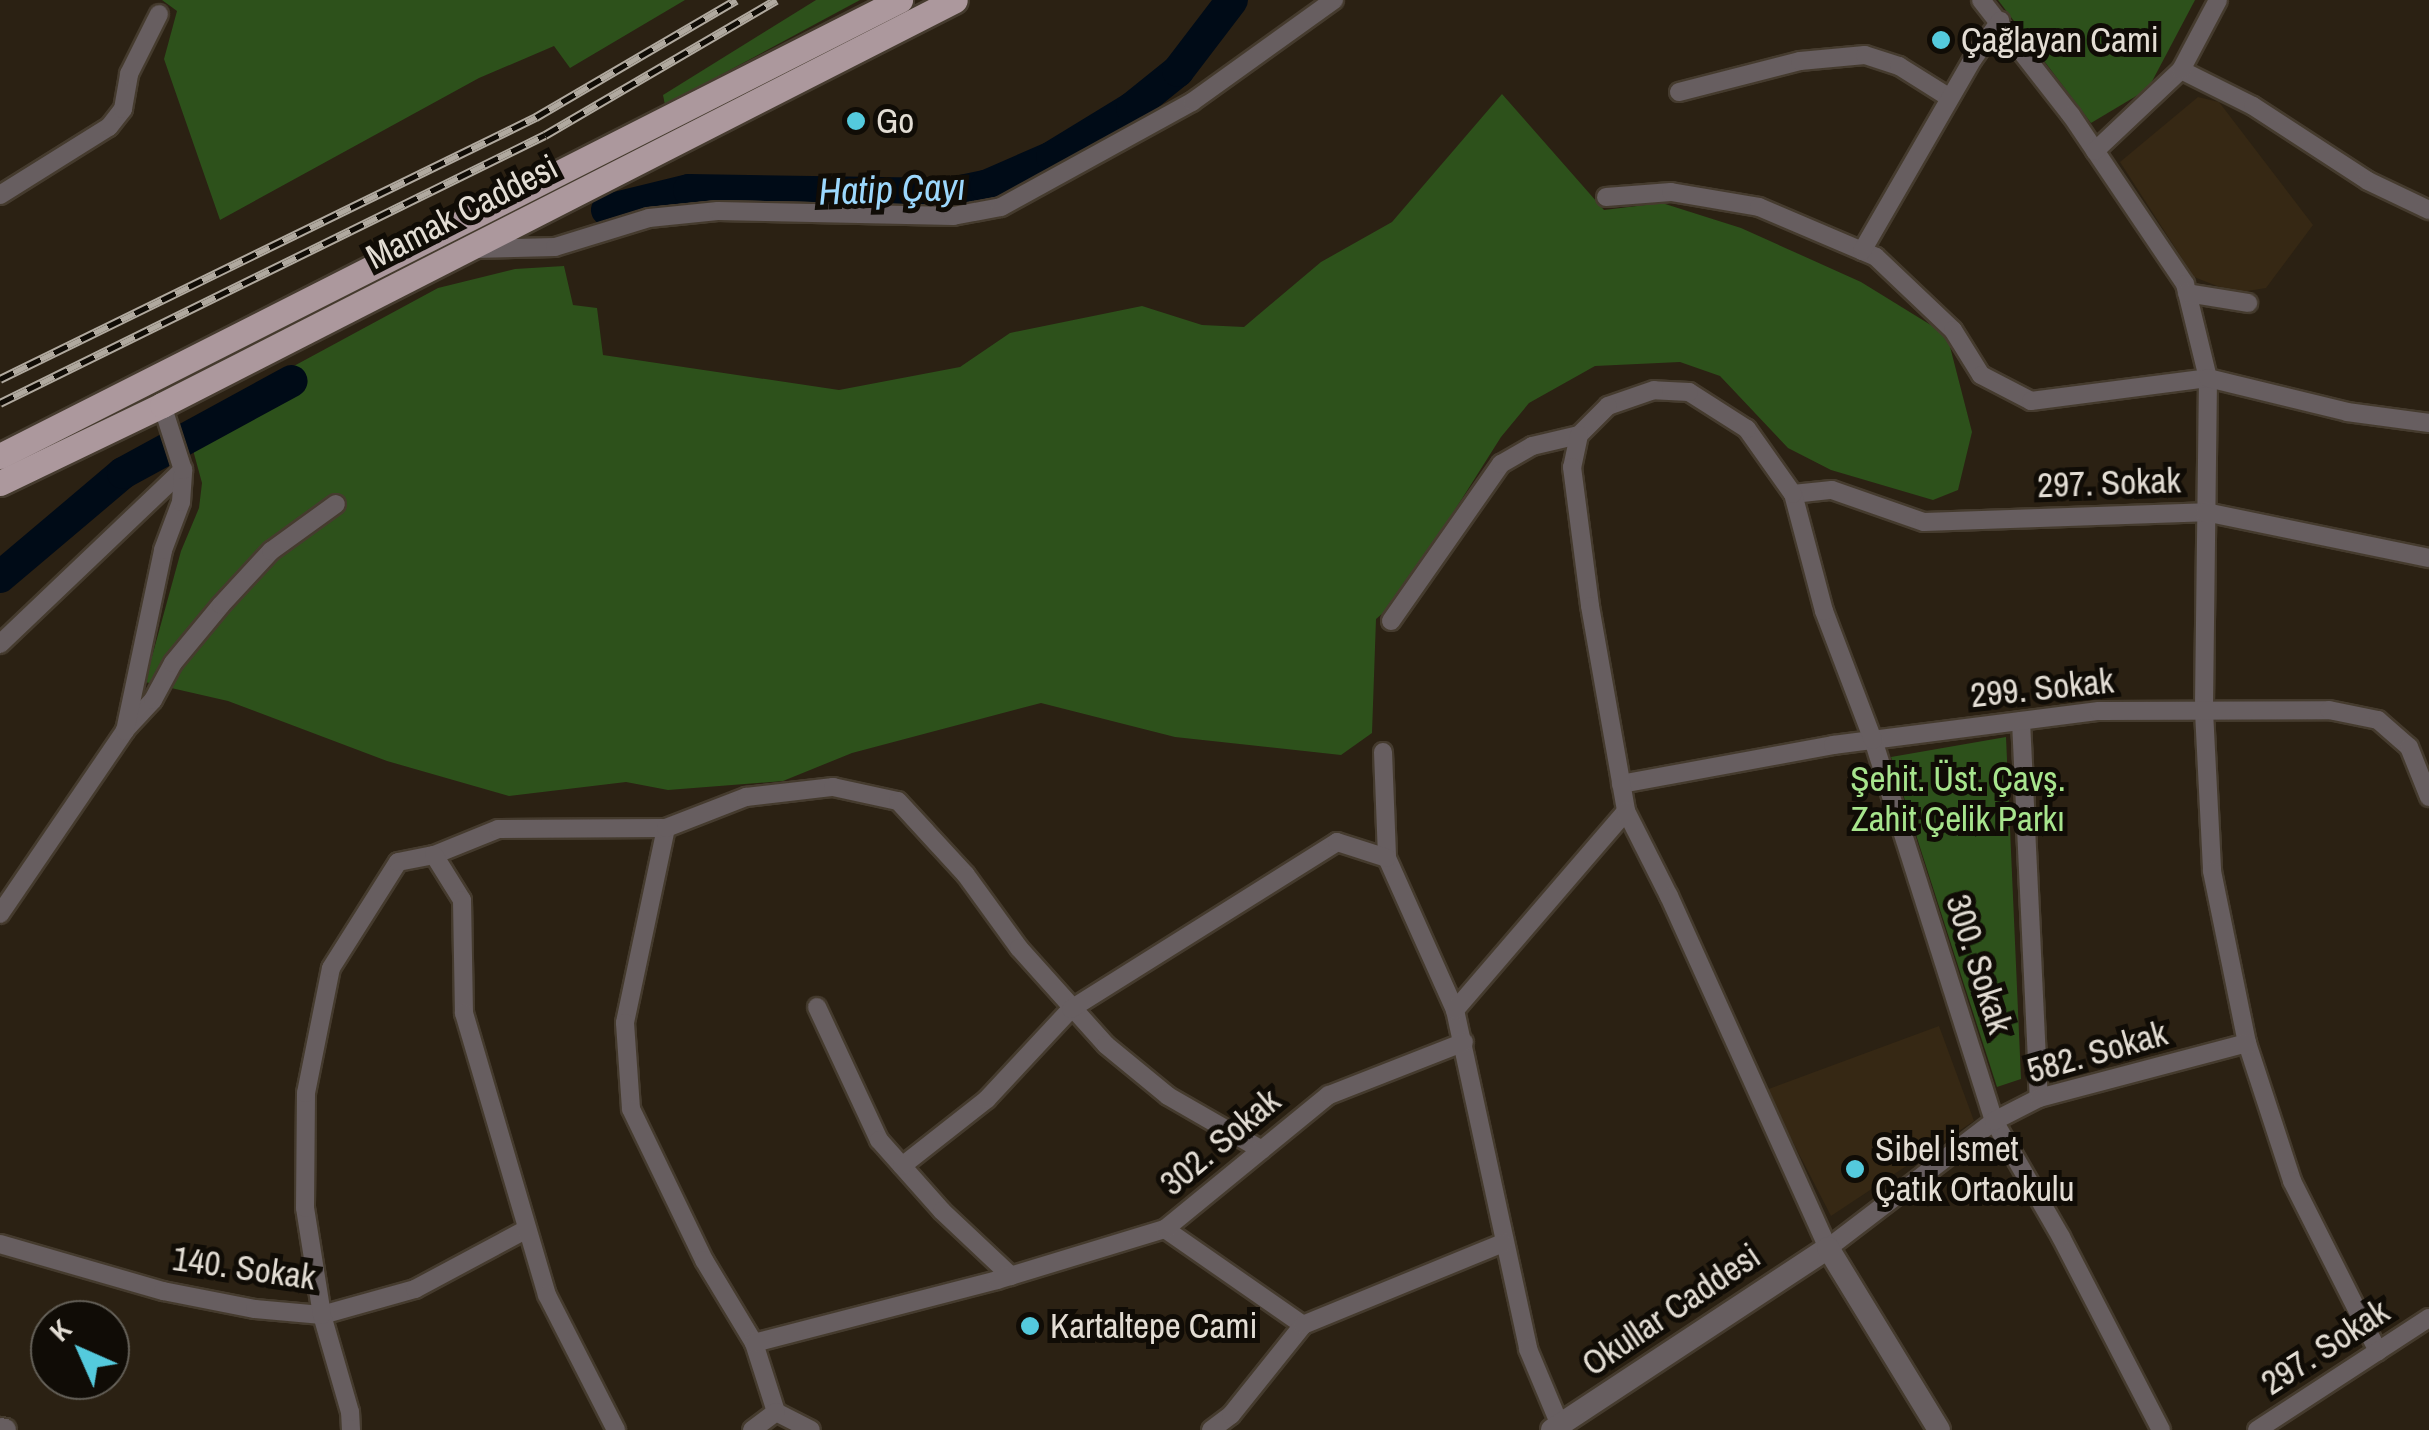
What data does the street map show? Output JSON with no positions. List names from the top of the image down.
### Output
{
  "streets": {
    "main road": ["Mamak Caddesi"],
    "street": [
      "297. Sokak",
      "299. Sokak",
      "300. Sokak",
      "582. Sokak",
      "302. Sokak",
      "140. Sokak",
      "Okullar Caddesi"
    ]
  },
  "crossings": [
    ["297. Sokak", "300. Sokak"],
    ["299. Sokak", "300. Sokak"],
    ["300. Sokak", "582. Sokak"],
    ["582. Sokak", "Okullar Caddesi"]
  ],
  "water": ["Hatip Çayı"],
  "parks": ["Şehit. Üst. Çavş. Zahit Çelik Parkı"],
  "places": [
    "Çağlayan Cami",
    "Go",
    "Sibel İsmet Çatık Ortaokulu",
    "Kartaltepe Cami"
  ],
  "north": "top left"
}
